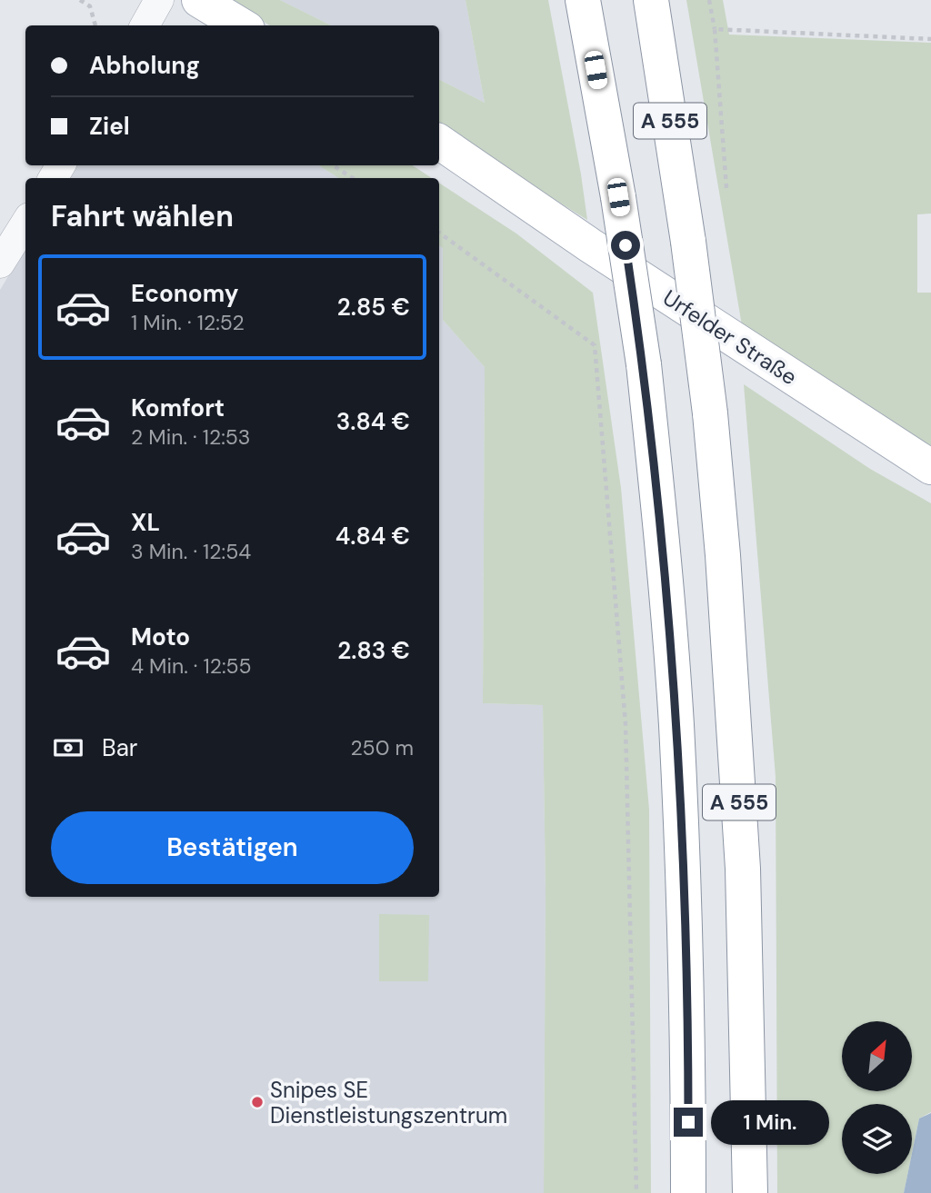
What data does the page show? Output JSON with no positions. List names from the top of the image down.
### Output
{
  "streets": {
    "main road": ["A 555", "Urfelder Straße"]
  },
  "places": ["Snipes SE Dienstleistungszentrum"],
  "north": "top right",
  "page": {
    "banner": ["Abholung", "Ziel"],
    "heading": "Fahrt wählen",
    "list": [
      {
        "name": "Economy",
        "note": "1 Min. · 12:52",
        "value": "2.85 €"
      },
      {
        "name": "Komfort",
        "note": "2 Min. · 12:53",
        "value": "3.84 €"
      },
      {
        "name": "XL",
        "note": "3 Min. · 12:54",
        "value": "4.84 €"
      },
      {
        "name": "Moto",
        "note": "4 Min. · 12:55",
        "value": "2.83 €"
      }
    ],
    "pay": ["Bar", "250 m"],
    "buttons": "Bestätigen",
    "bubble": "1 Min."
  }
}
